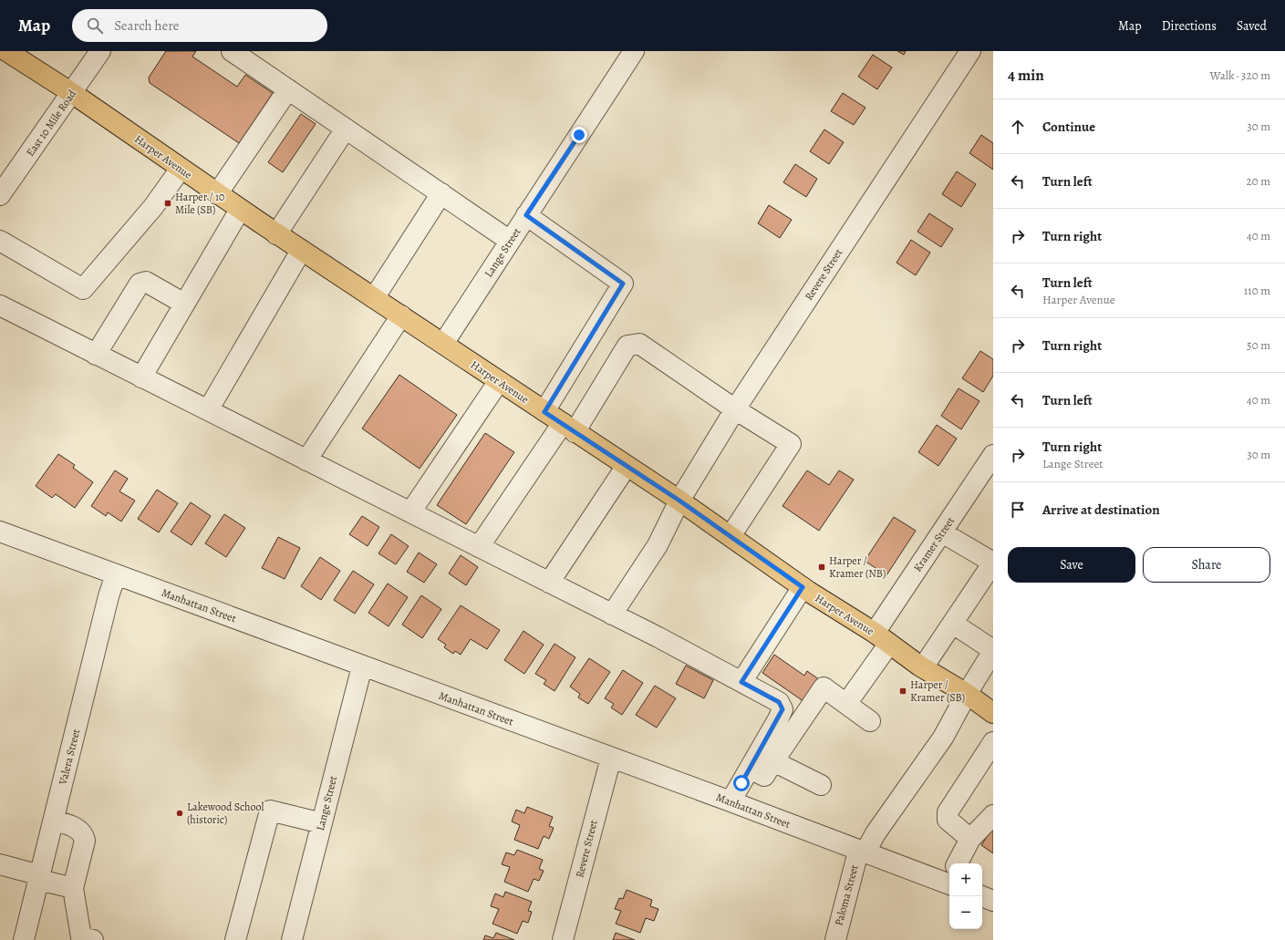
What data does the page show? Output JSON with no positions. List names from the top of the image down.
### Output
{
  "streets": {
    "main road": ["Harper Avenue"],
    "street": [
      "East 10 Mile Road",
      "Lange Street",
      "Revere Street",
      "Kramer Street",
      "Manhattan Street",
      "Valera Street",
      "Paloma Street"
    ]
  },
  "crossings": [
    ["East 10 Mile Road", "Harper Avenue"],
    ["Harper Avenue", "Lange Street"],
    ["Harper Avenue", "Revere Street"],
    ["Harper Avenue", "Kramer Street"],
    ["Harper Avenue", "Paloma Street"],
    ["Lange Street", "Manhattan Street"],
    ["Revere Street", "Manhattan Street"],
    ["Manhattan Street", "Valera Street"],
    ["Manhattan Street", "Paloma Street"]
  ],
  "places": {
    "transit": ["Harper / 10 Mile (SB)", "Harper / Kramer (NB)", "Harper / Kramer (SB)"],
    "other": ["Lakewood School (historic)"]
  },
  "page": {
    "header": "Map",
    "search": "Search here",
    "nav": ["Map", "Directions", "Saved"],
    "heading": ["4 min", "Walk · 320 m"],
    "list": [
      ["Continue", "30 m"],
      ["Turn left", "20 m"],
      ["Turn right", "40 m"],
      ["Turn left", "Harper Avenue", "110 m"],
      ["Turn right", "50 m"],
      ["Turn left", "40 m"],
      ["Turn right", "Lange Street", "30 m"],
      "Arrive at destination"
    ],
    "buttons": ["Save", "Share"],
    "map_buttons": ["+", "−"]
  }
}
